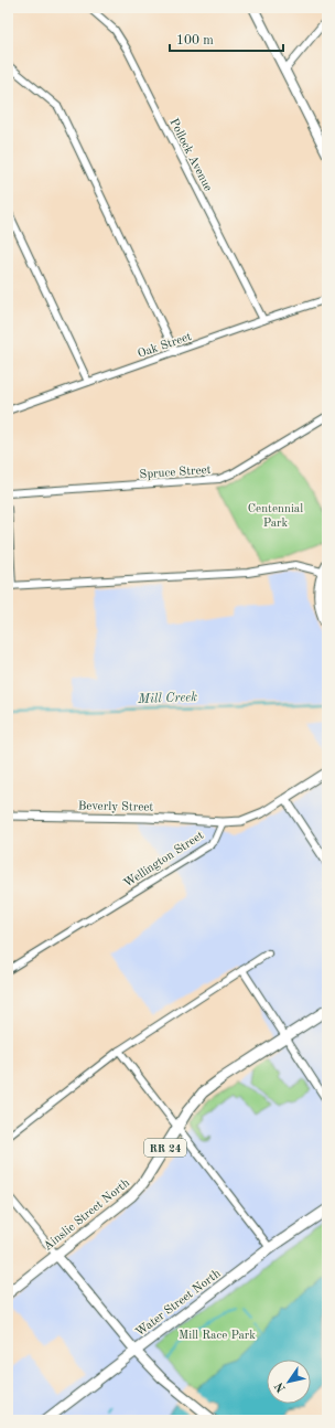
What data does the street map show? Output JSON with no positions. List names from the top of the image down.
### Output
{
  "streets": {
    "main road": ["RR 24", "Ainslie Street North", "Water Street North"],
    "street": [
      "Pollock Avenue",
      "Oak Street",
      "Spruce Street",
      "Beverly Street",
      "Wellington Street"
    ]
  },
  "crossings": [
    ["Pollock Avenue", "Oak Street"],
    ["Beverly Street", "Wellington Street"]
  ],
  "water": ["Mill Creek"],
  "parks": ["Centennial Park", "Mill Race Park"],
  "scale_bar": "100 m",
  "north": "bottom left"
}
